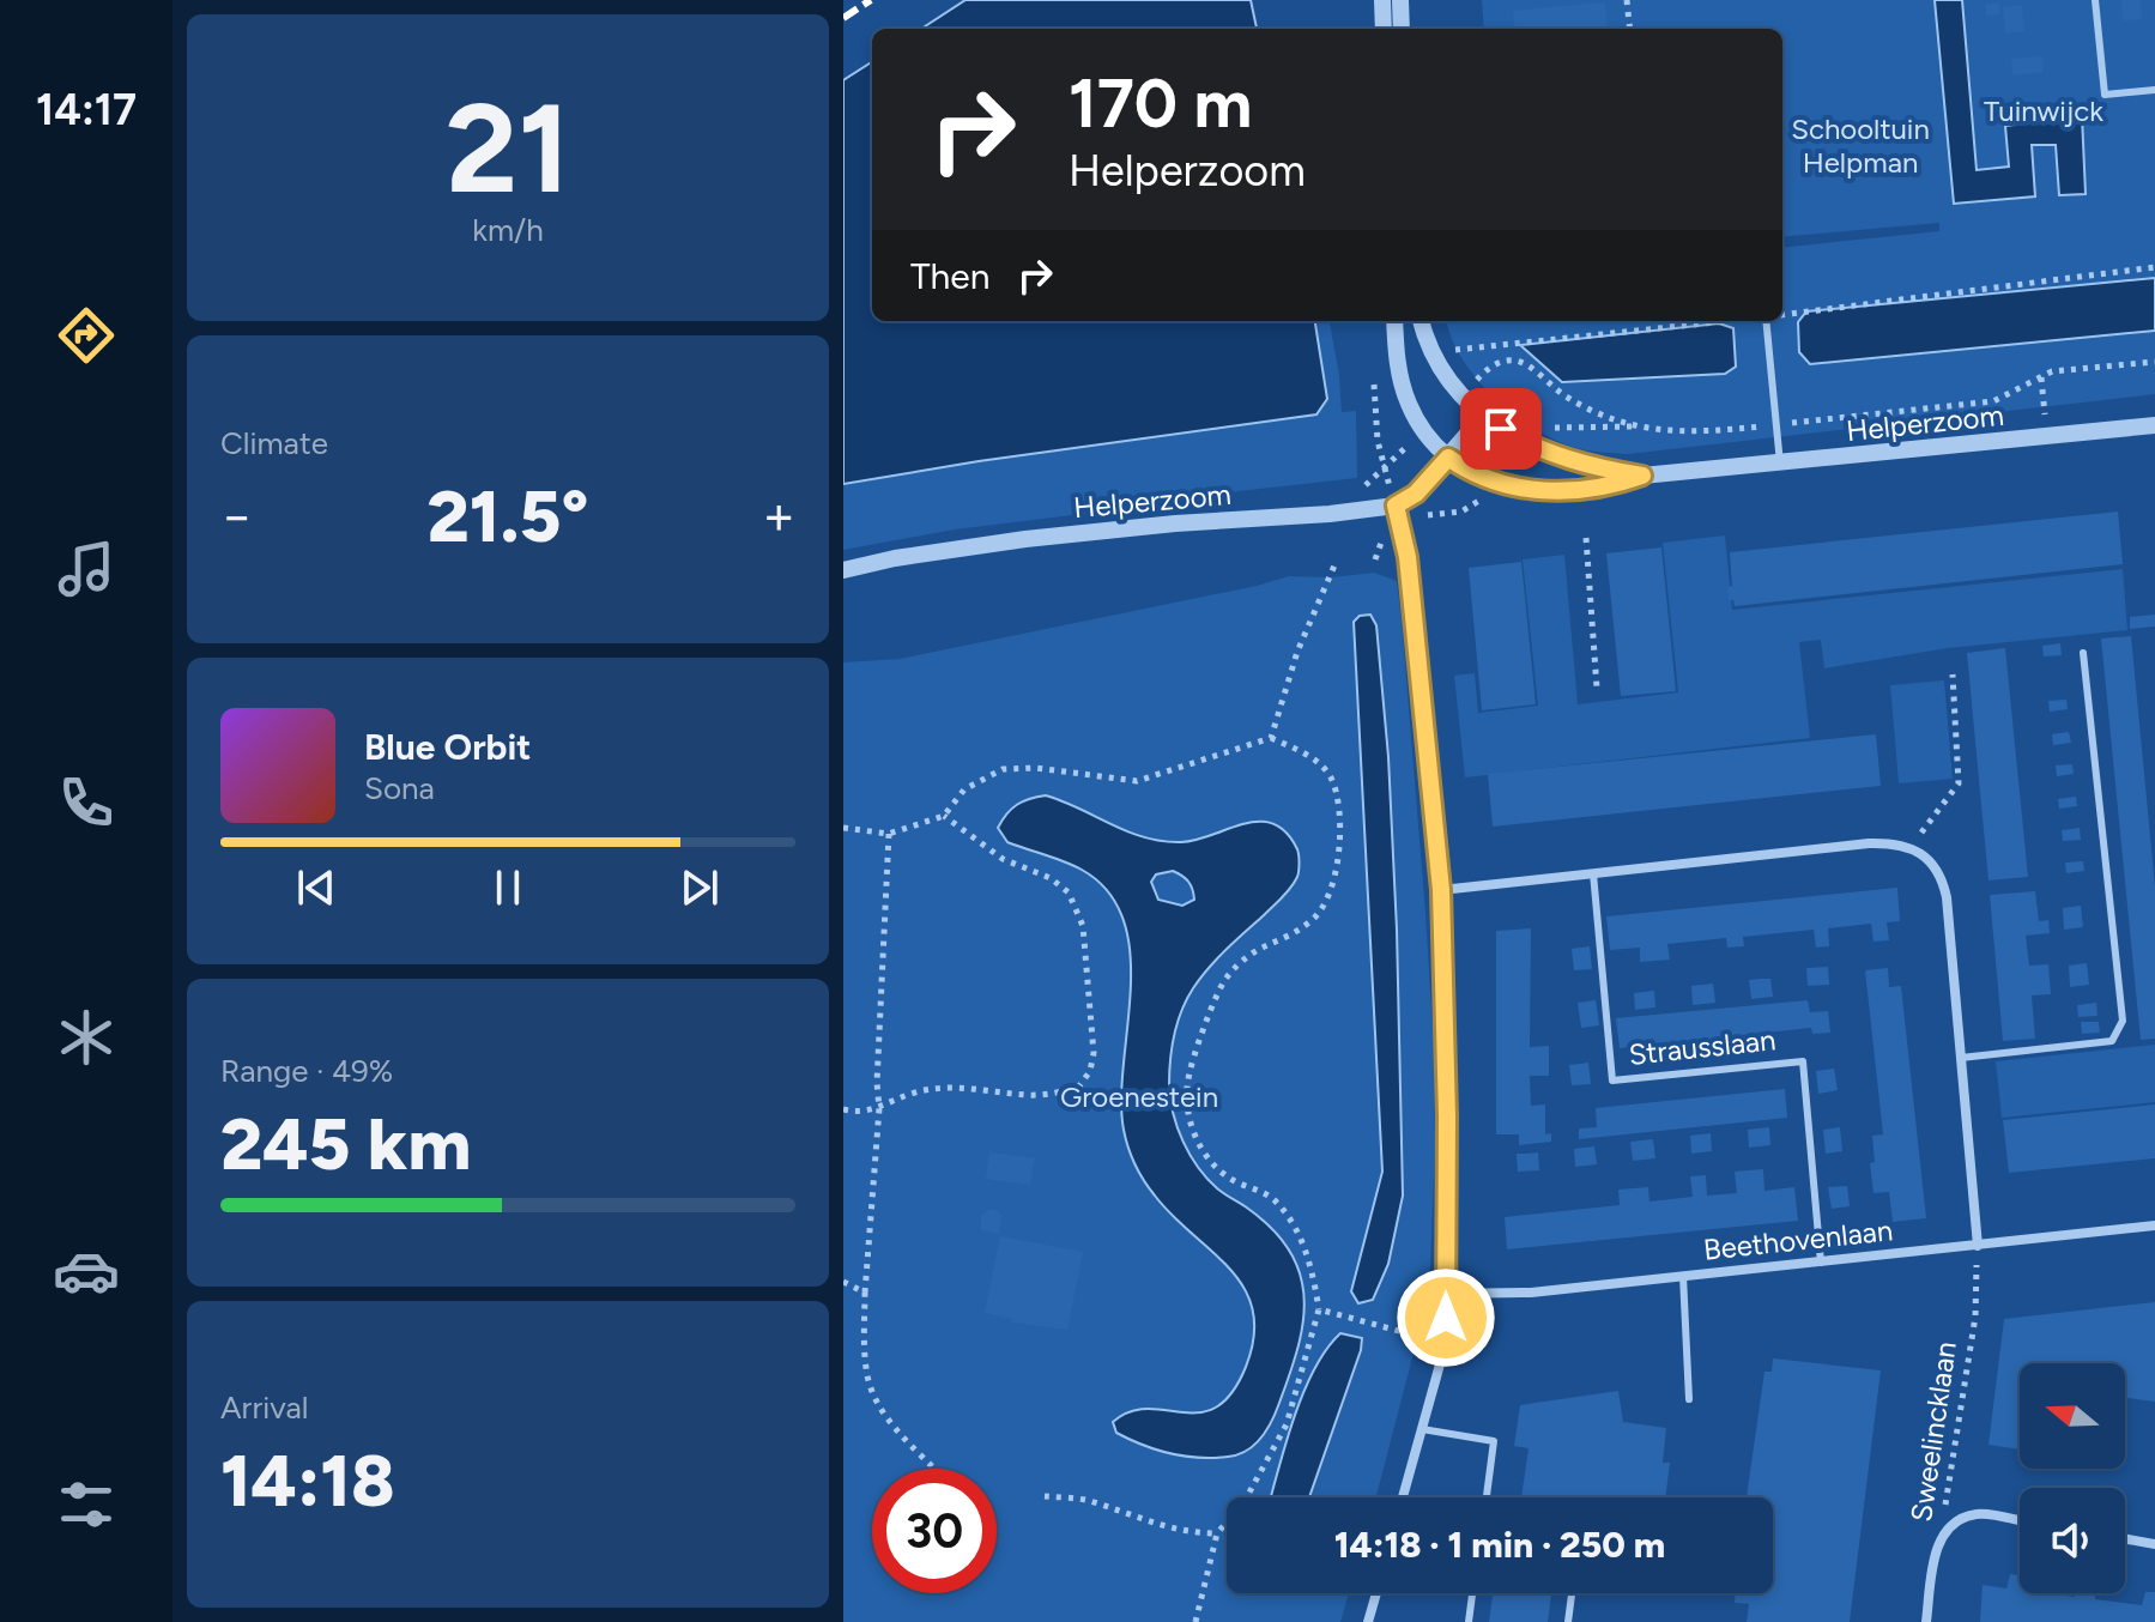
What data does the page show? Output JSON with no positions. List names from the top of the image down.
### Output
{
  "streets": {
    "street": ["Helperzoom", "Beethovenlaan", "Sweelincklaan"],
    "lane": ["Strausslaan"]
  },
  "crossings": [
    ["Strausslaan", "Beethovenlaan"],
    ["Beethovenlaan", "Sweelincklaan"]
  ],
  "parks": ["Tuinwijck", "Schooltuin Helpman", "Groenestein"],
  "north": "left",
  "page": {
    "tabs": "14:17",
    "tile": [
      ["21", "km/h"],
      "Climate",
      ["Range · 49%", "245 km"],
      ["Arrival", "14:18"]
    ],
    "turn": ["170 m", "Helperzoom"],
    "then": "Then",
    "heat": ["−", "21.5°", "+"],
    "song": ["Blue Orbit", "Sona"],
    "limit": "30",
    "trip": "14:18 · 1 min · 250 m"
  }
}
